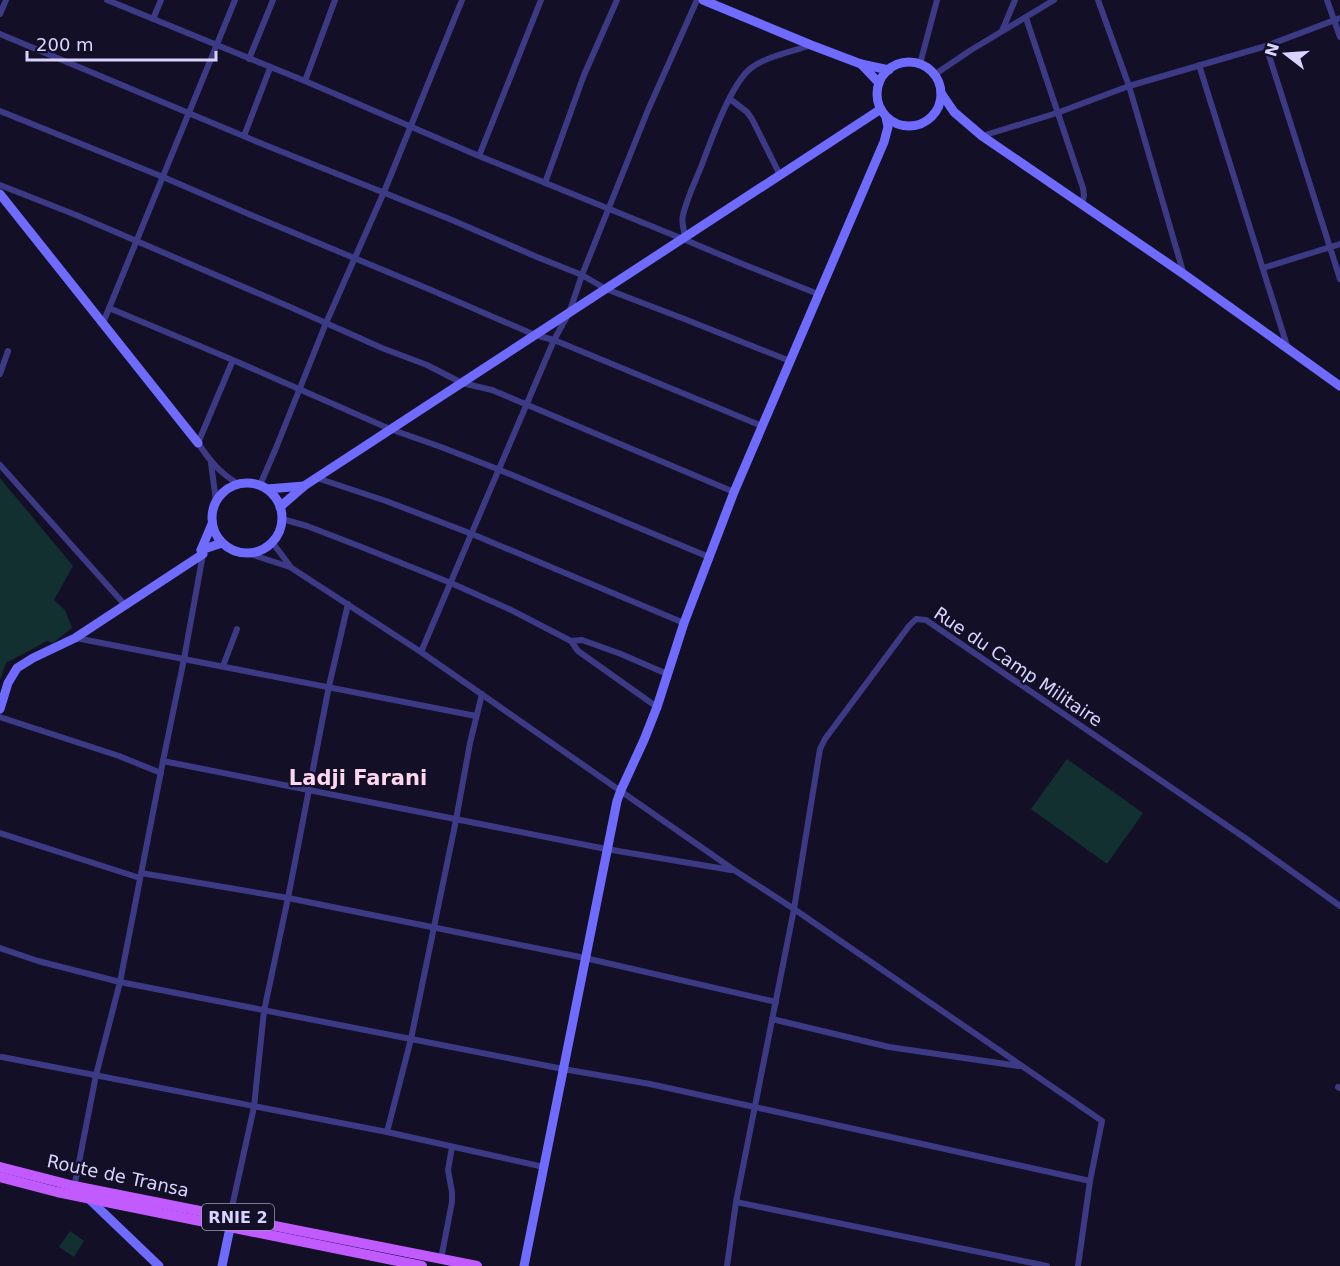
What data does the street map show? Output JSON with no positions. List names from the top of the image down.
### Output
{
  "streets": {
    "main road": ["Route de Transa", "RNIE 2"],
    "street": ["Rue du Camp Militaire"]
  },
  "districts": ["Ladji Farani"],
  "scale_bar": "200 m",
  "north": "left"
}
